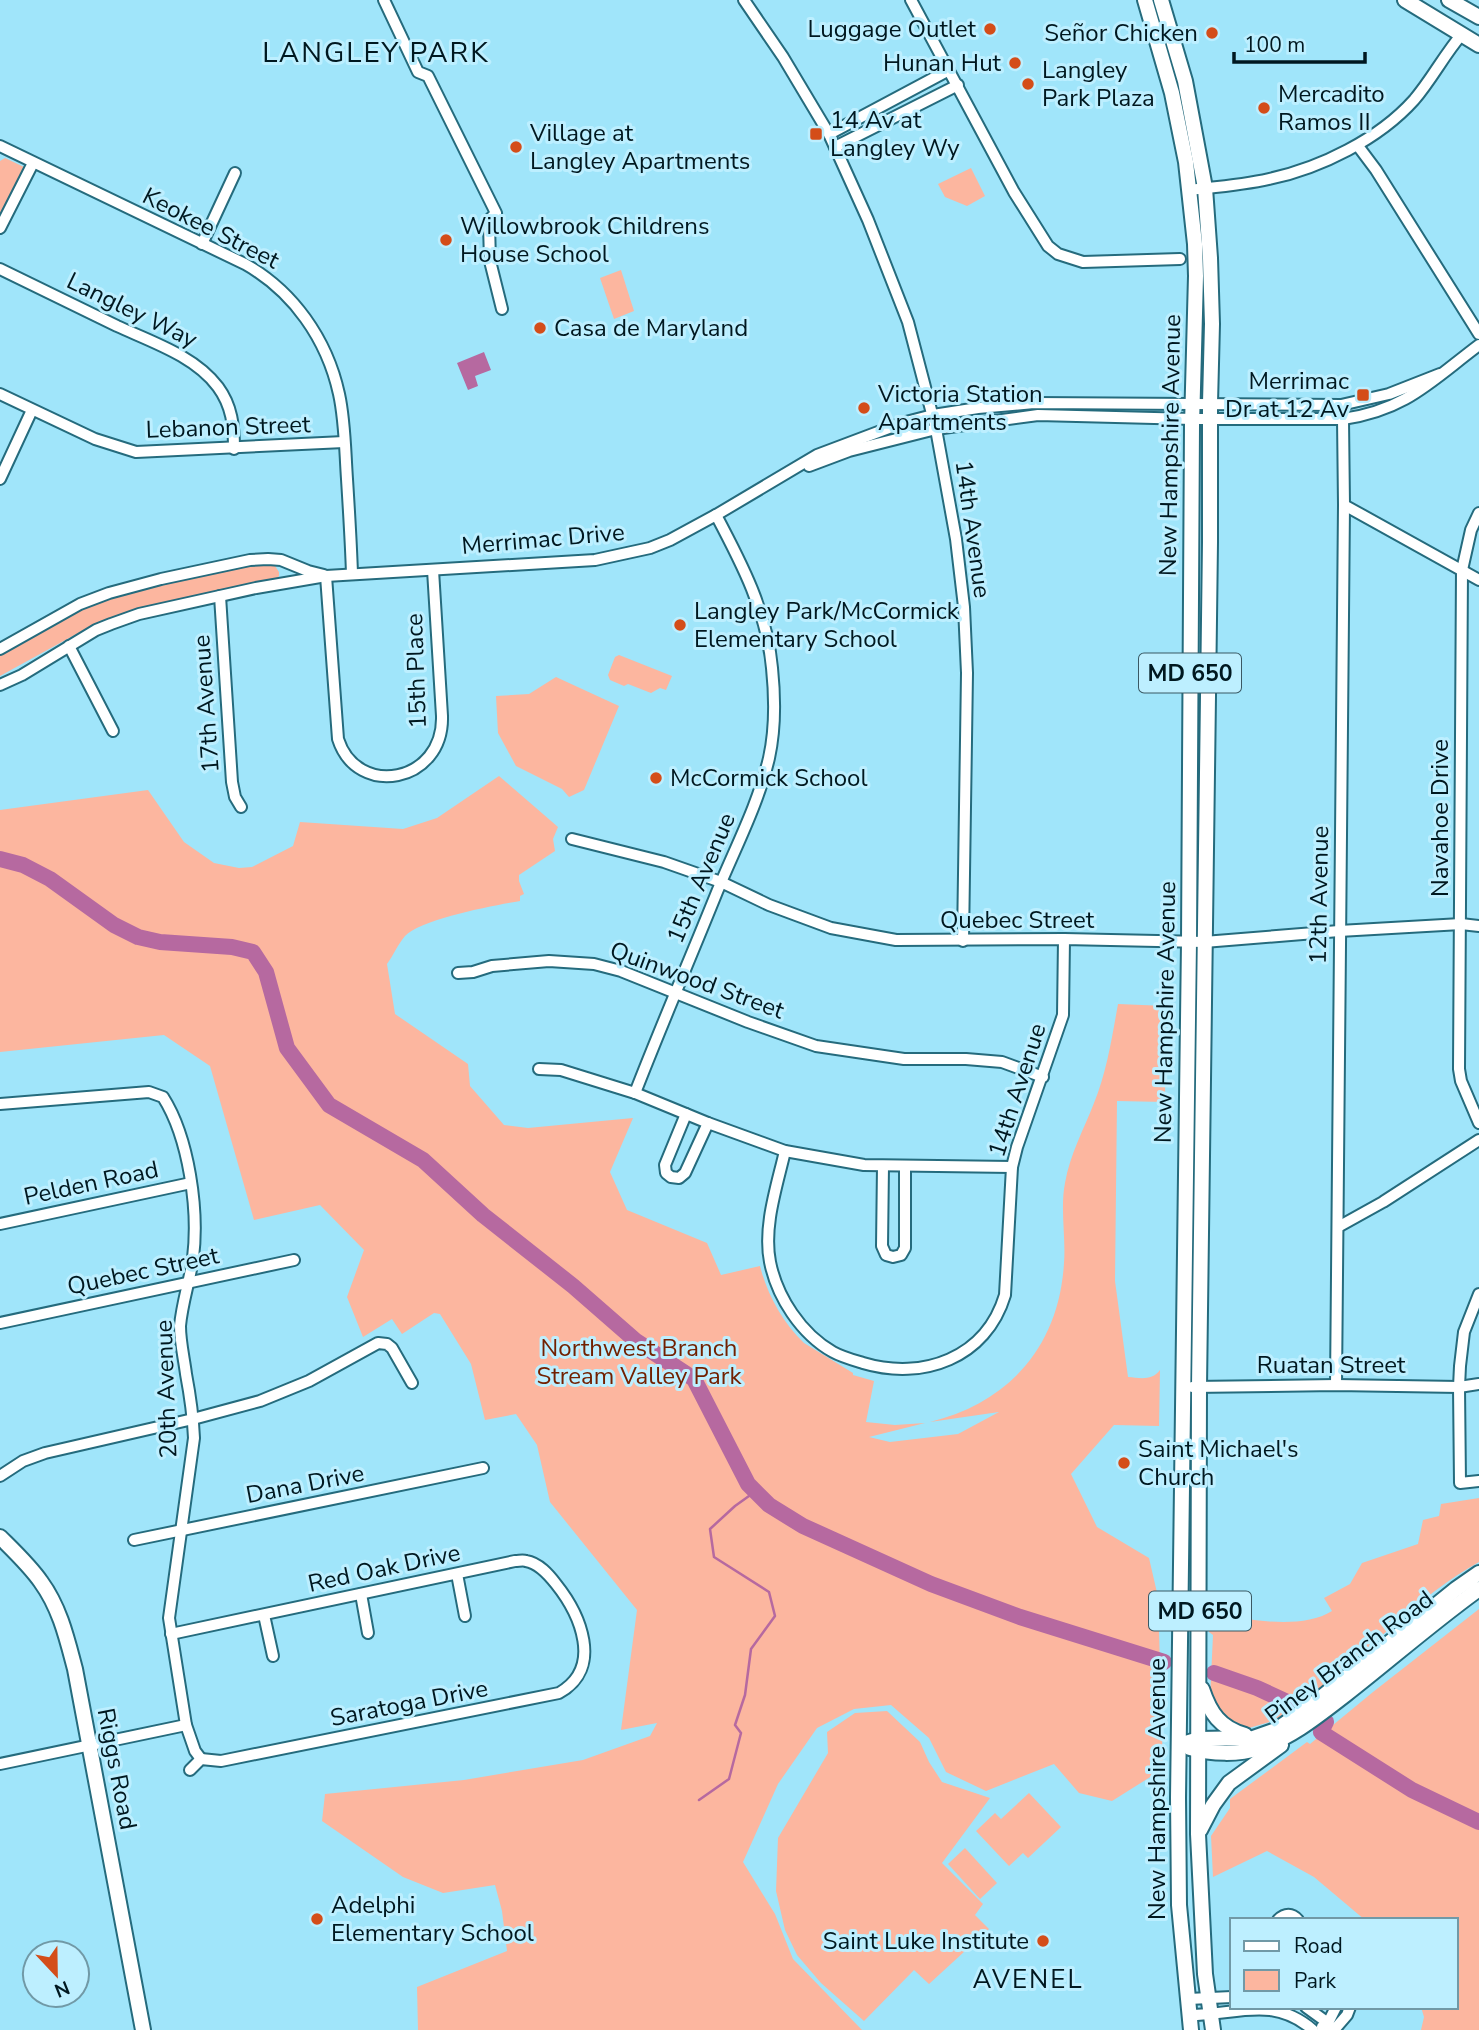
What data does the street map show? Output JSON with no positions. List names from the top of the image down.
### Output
{
  "streets": {
    "main road": [
      "New Hampshire Avenue",
      "MD 650",
      "Piney Branch Road",
      "Riggs Road"
    ],
    "street": [
      "Keokee Street",
      "Langley Way",
      "Lebanon Street",
      "14th Avenue",
      "Merrimac Drive",
      "15th Place",
      "17th Avenue",
      "Navahoe Drive",
      "15th Avenue",
      "12th Avenue",
      "Quebec Street",
      "Quinwood Street",
      "Pelden Road",
      "Ruatan Street",
      "20th Avenue",
      "Dana Drive",
      "Red Oak Drive",
      "Saratoga Drive"
    ]
  },
  "crossings": [
    ["Keokee Street", "Lebanon Street"],
    ["Keokee Street", "Merrimac Drive"],
    ["Langley Way", "Lebanon Street"],
    ["New Hampshire Avenue", "Merrimac Drive"],
    ["New Hampshire Avenue", "Quebec Street"],
    ["New Hampshire Avenue", "Ruatan Street"],
    ["New Hampshire Avenue", "Piney Branch Road"],
    ["14th Avenue", "Merrimac Drive"],
    ["14th Avenue", "Quebec Street"],
    ["14th Avenue", "Quinwood Street"],
    ["Merrimac Drive", "15th Place"],
    ["Merrimac Drive", "17th Avenue"],
    ["Merrimac Drive", "15th Avenue"],
    ["Merrimac Drive", "12th Avenue"],
    ["Navahoe Drive", "Quebec Street"],
    ["15th Avenue", "Quebec Street"],
    ["15th Avenue", "Quinwood Street"],
    ["12th Avenue", "Quebec Street"],
    ["12th Avenue", "Ruatan Street"],
    ["Quebec Street", "20th Avenue"],
    ["Pelden Road", "20th Avenue"],
    ["20th Avenue", "Dana Drive"],
    ["20th Avenue", "Red Oak Drive"],
    ["20th Avenue", "Saratoga Drive"],
    ["Red Oak Drive", "Saratoga Drive"]
  ],
  "districts": ["LANGLEY PARK", "AVENEL"],
  "parks": ["Northwest Branch Stream Valley Park"],
  "places": {
    "other": [
      "Luggage Outlet",
      "Señor Chicken",
      "Hunan Hut",
      "Langley Park Plaza",
      "Mercadito Ramos II",
      "Village at Langley Apartments",
      "Willowbrook Childrens House School",
      "Casa de Maryland",
      "Victoria Station Apartments",
      "Langley Park/McCormick Elementary School",
      "McCormick School",
      "Saint Michael's Church",
      "Adelphi Elementary School",
      "Saint Luke Institute"
    ],
    "transit": ["14 Av at Langley Wy", "Merrimac Dr at 12 Av"]
  },
  "legend": ["Road", "Park"],
  "scale_bar": "100 m",
  "north": "bottom"
}
